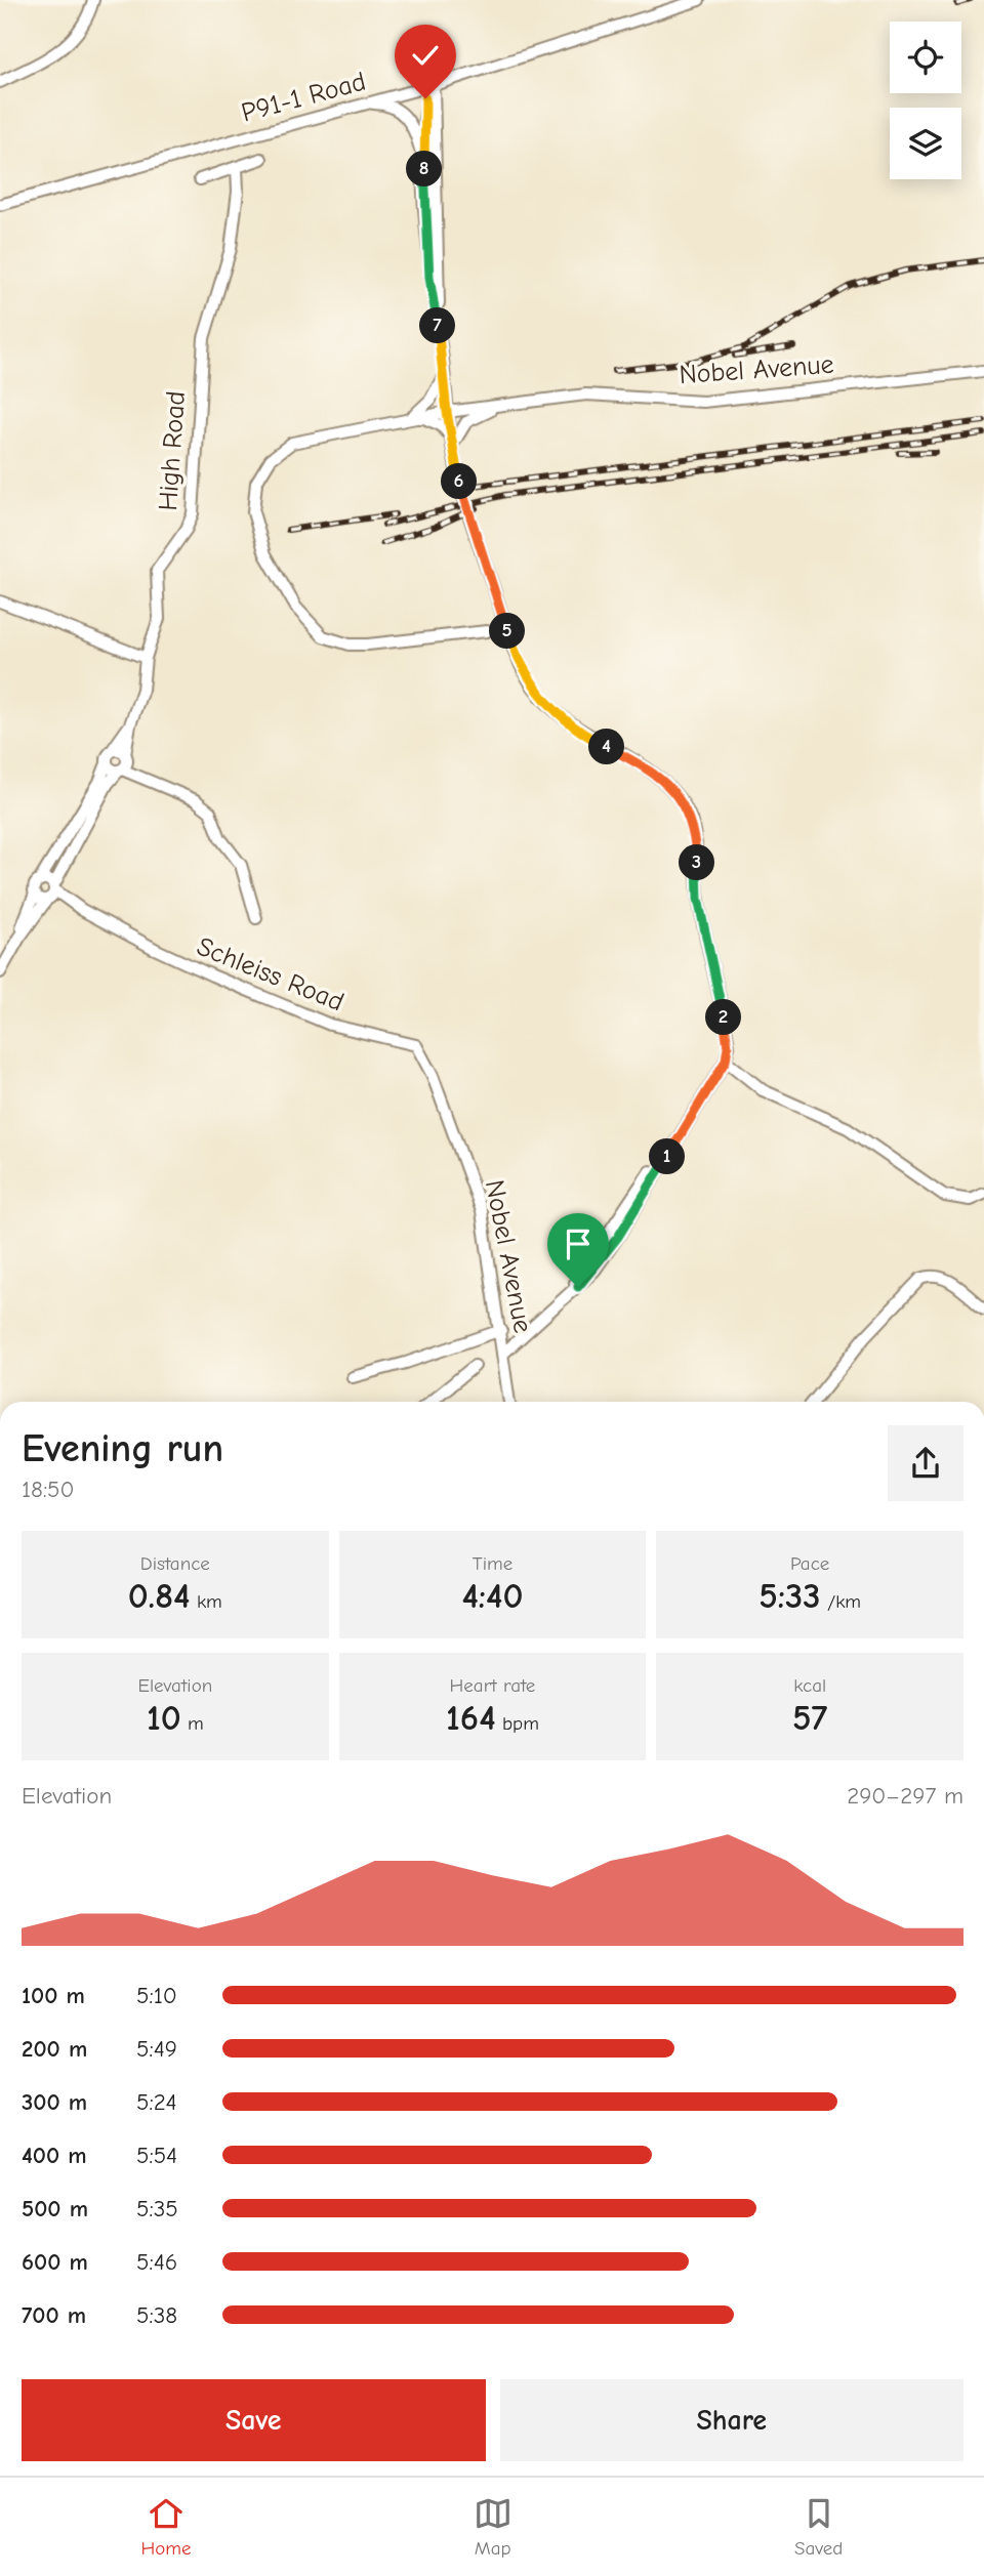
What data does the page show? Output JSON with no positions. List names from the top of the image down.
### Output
{
  "streets": {
    "street": [
      "P91-1 Road",
      "Nobel Avenue",
      "High Road",
      "Schleiss Road"
    ]
  },
  "crossings": [
    ["Nobel Avenue", "Schleiss Road"],
    ["High Road", "Schleiss Road"]
  ],
  "page": {
    "pins": [
      "8",
      "7",
      "6",
      "5",
      "4",
      "3",
      "2",
      "1"
    ],
    "heading": ["Evening run", "18:50"],
    "stats": [
      ["Distance", "0.84 km"],
      ["Time", "4:40"],
      ["Pace", "5:33 /km"],
      ["Elevation", "10 m"],
      ["Heart rate", "164 bpm"],
      ["kcal", "57"]
    ],
    "chart": ["Elevation", "290–297 m"],
    "list": [
      {
        "name": "100 m",
        "note": "5:10"
      },
      {
        "name": "200 m",
        "note": "5:49"
      },
      {
        "name": "300 m",
        "note": "5:24"
      },
      {
        "name": "400 m",
        "note": "5:54"
      },
      {
        "name": "500 m",
        "note": "5:35"
      },
      {
        "name": "600 m",
        "note": "5:46"
      },
      {
        "name": "700 m",
        "note": "5:38"
      }
    ],
    "buttons": ["Save", "Share"],
    "tabs": ["Home", "Map", "Saved"]
  }
}
